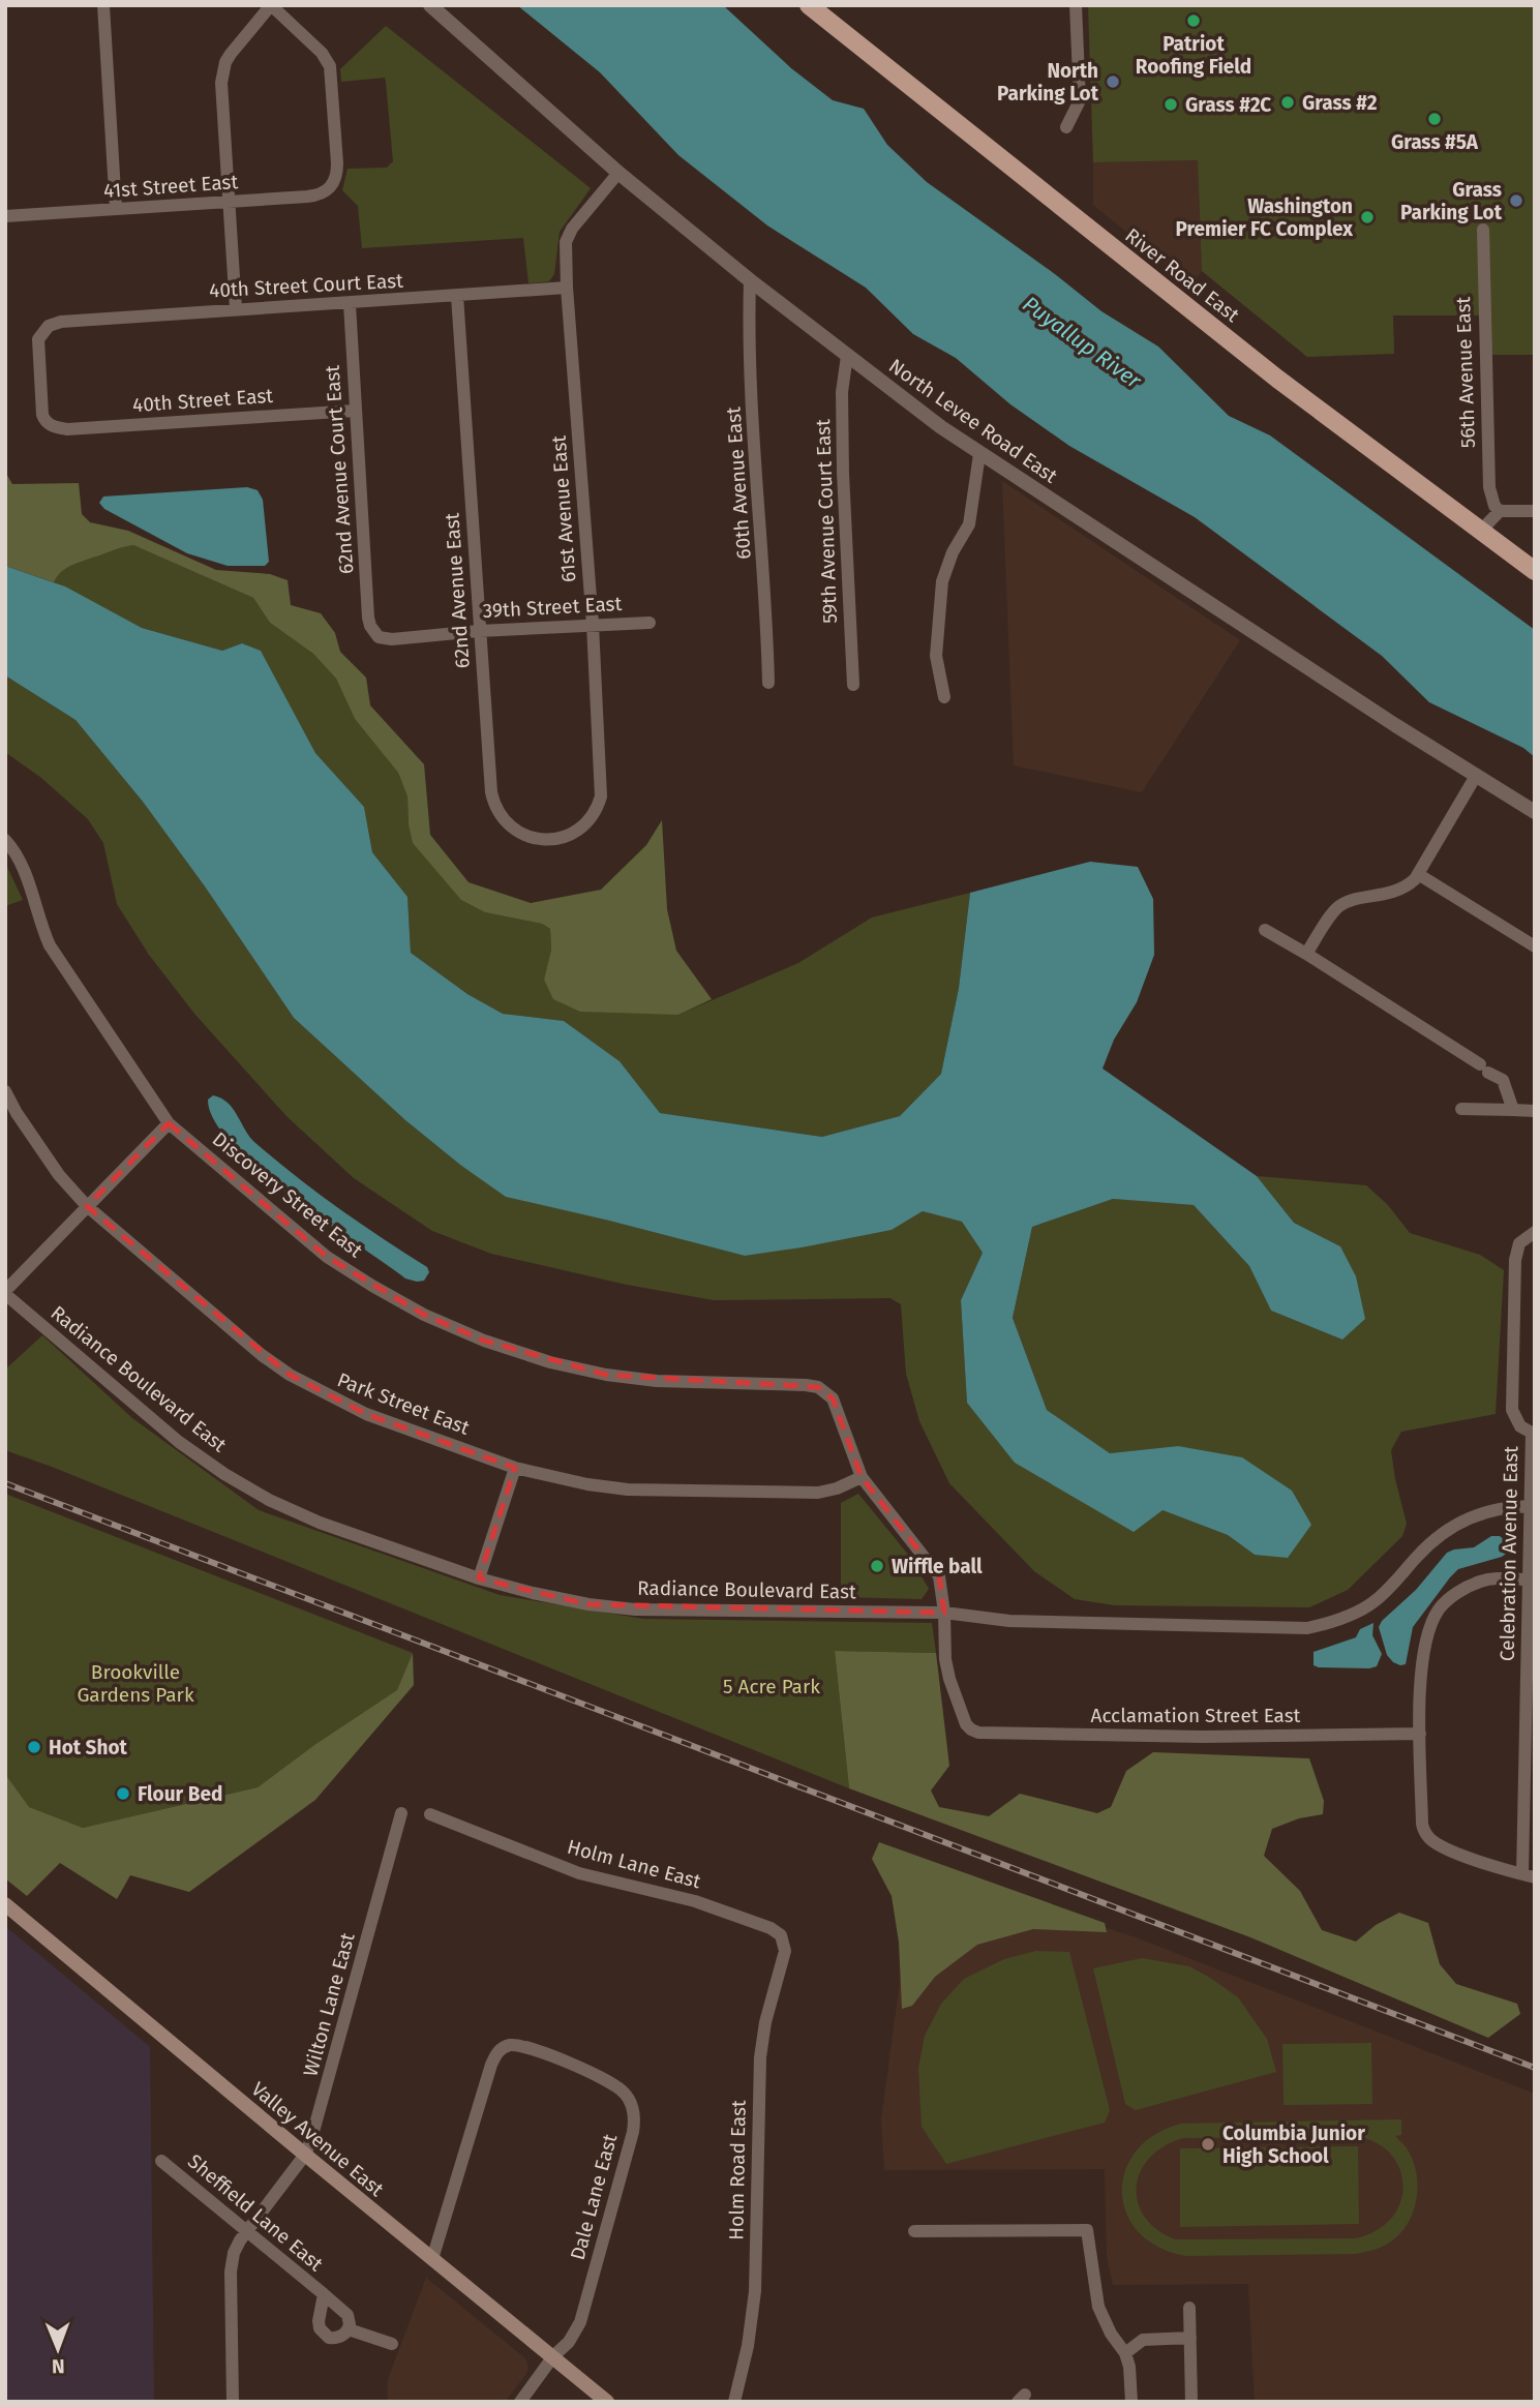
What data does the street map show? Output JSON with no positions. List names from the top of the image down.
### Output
{
  "streets": {
    "main road": ["River Road East", "Valley Avenue East"],
    "street": [
      "41st Street East",
      "40th Street Court East",
      "56th Avenue East",
      "40th Street East",
      "North Levee Road East",
      "62nd Avenue Court East",
      "60th Avenue East",
      "61st Avenue East",
      "59th Avenue Court East",
      "62nd Avenue East",
      "39th Street East",
      "Discovery Street East",
      "Radiance Boulevard East",
      "Park Street East",
      "Celebration Avenue East",
      "Acclamation Street East",
      "Holm Lane East",
      "Wilton Lane East",
      "Holm Road East",
      "Dale Lane East",
      "Sheffield Lane East"
    ]
  },
  "crossings": [
    ["40th Street Court East", "40th Street East"],
    ["40th Street Court East", "62nd Avenue Court East"],
    ["40th Street Court East", "61st Avenue East"],
    ["40th Street Court East", "62nd Avenue East"],
    ["40th Street East", "62nd Avenue Court East"],
    ["North Levee Road East", "60th Avenue East"],
    ["North Levee Road East", "61st Avenue East"],
    ["North Levee Road East", "59th Avenue Court East"],
    ["62nd Avenue Court East", "39th Street East"],
    ["61st Avenue East", "62nd Avenue East"],
    ["61st Avenue East", "39th Street East"],
    ["62nd Avenue East", "39th Street East"],
    ["Discovery Street East", "Park Street East"],
    ["Radiance Boulevard East", "Celebration Avenue East"],
    ["Radiance Boulevard East", "Acclamation Street East"],
    ["Holm Lane East", "Holm Road East"],
    ["Wilton Lane East", "Valley Avenue East"],
    ["Wilton Lane East", "Sheffield Lane East"],
    ["Valley Avenue East", "Dale Lane East"]
  ],
  "water": ["Puyallup River"],
  "parks": ["Brookville Gardens Park", "5 Acre Park"],
  "places": [
    "Patriot Roofing Field",
    "North Parking Lot",
    "Grass #2",
    "Grass #2C",
    "Grass #5A",
    "Grass Parking Lot",
    "Washington Premier FC Complex",
    "Wiffle ball",
    "Hot Shot",
    "Flour Bed",
    "Columbia Junior High School"
  ],
  "north": "bottom"
}
